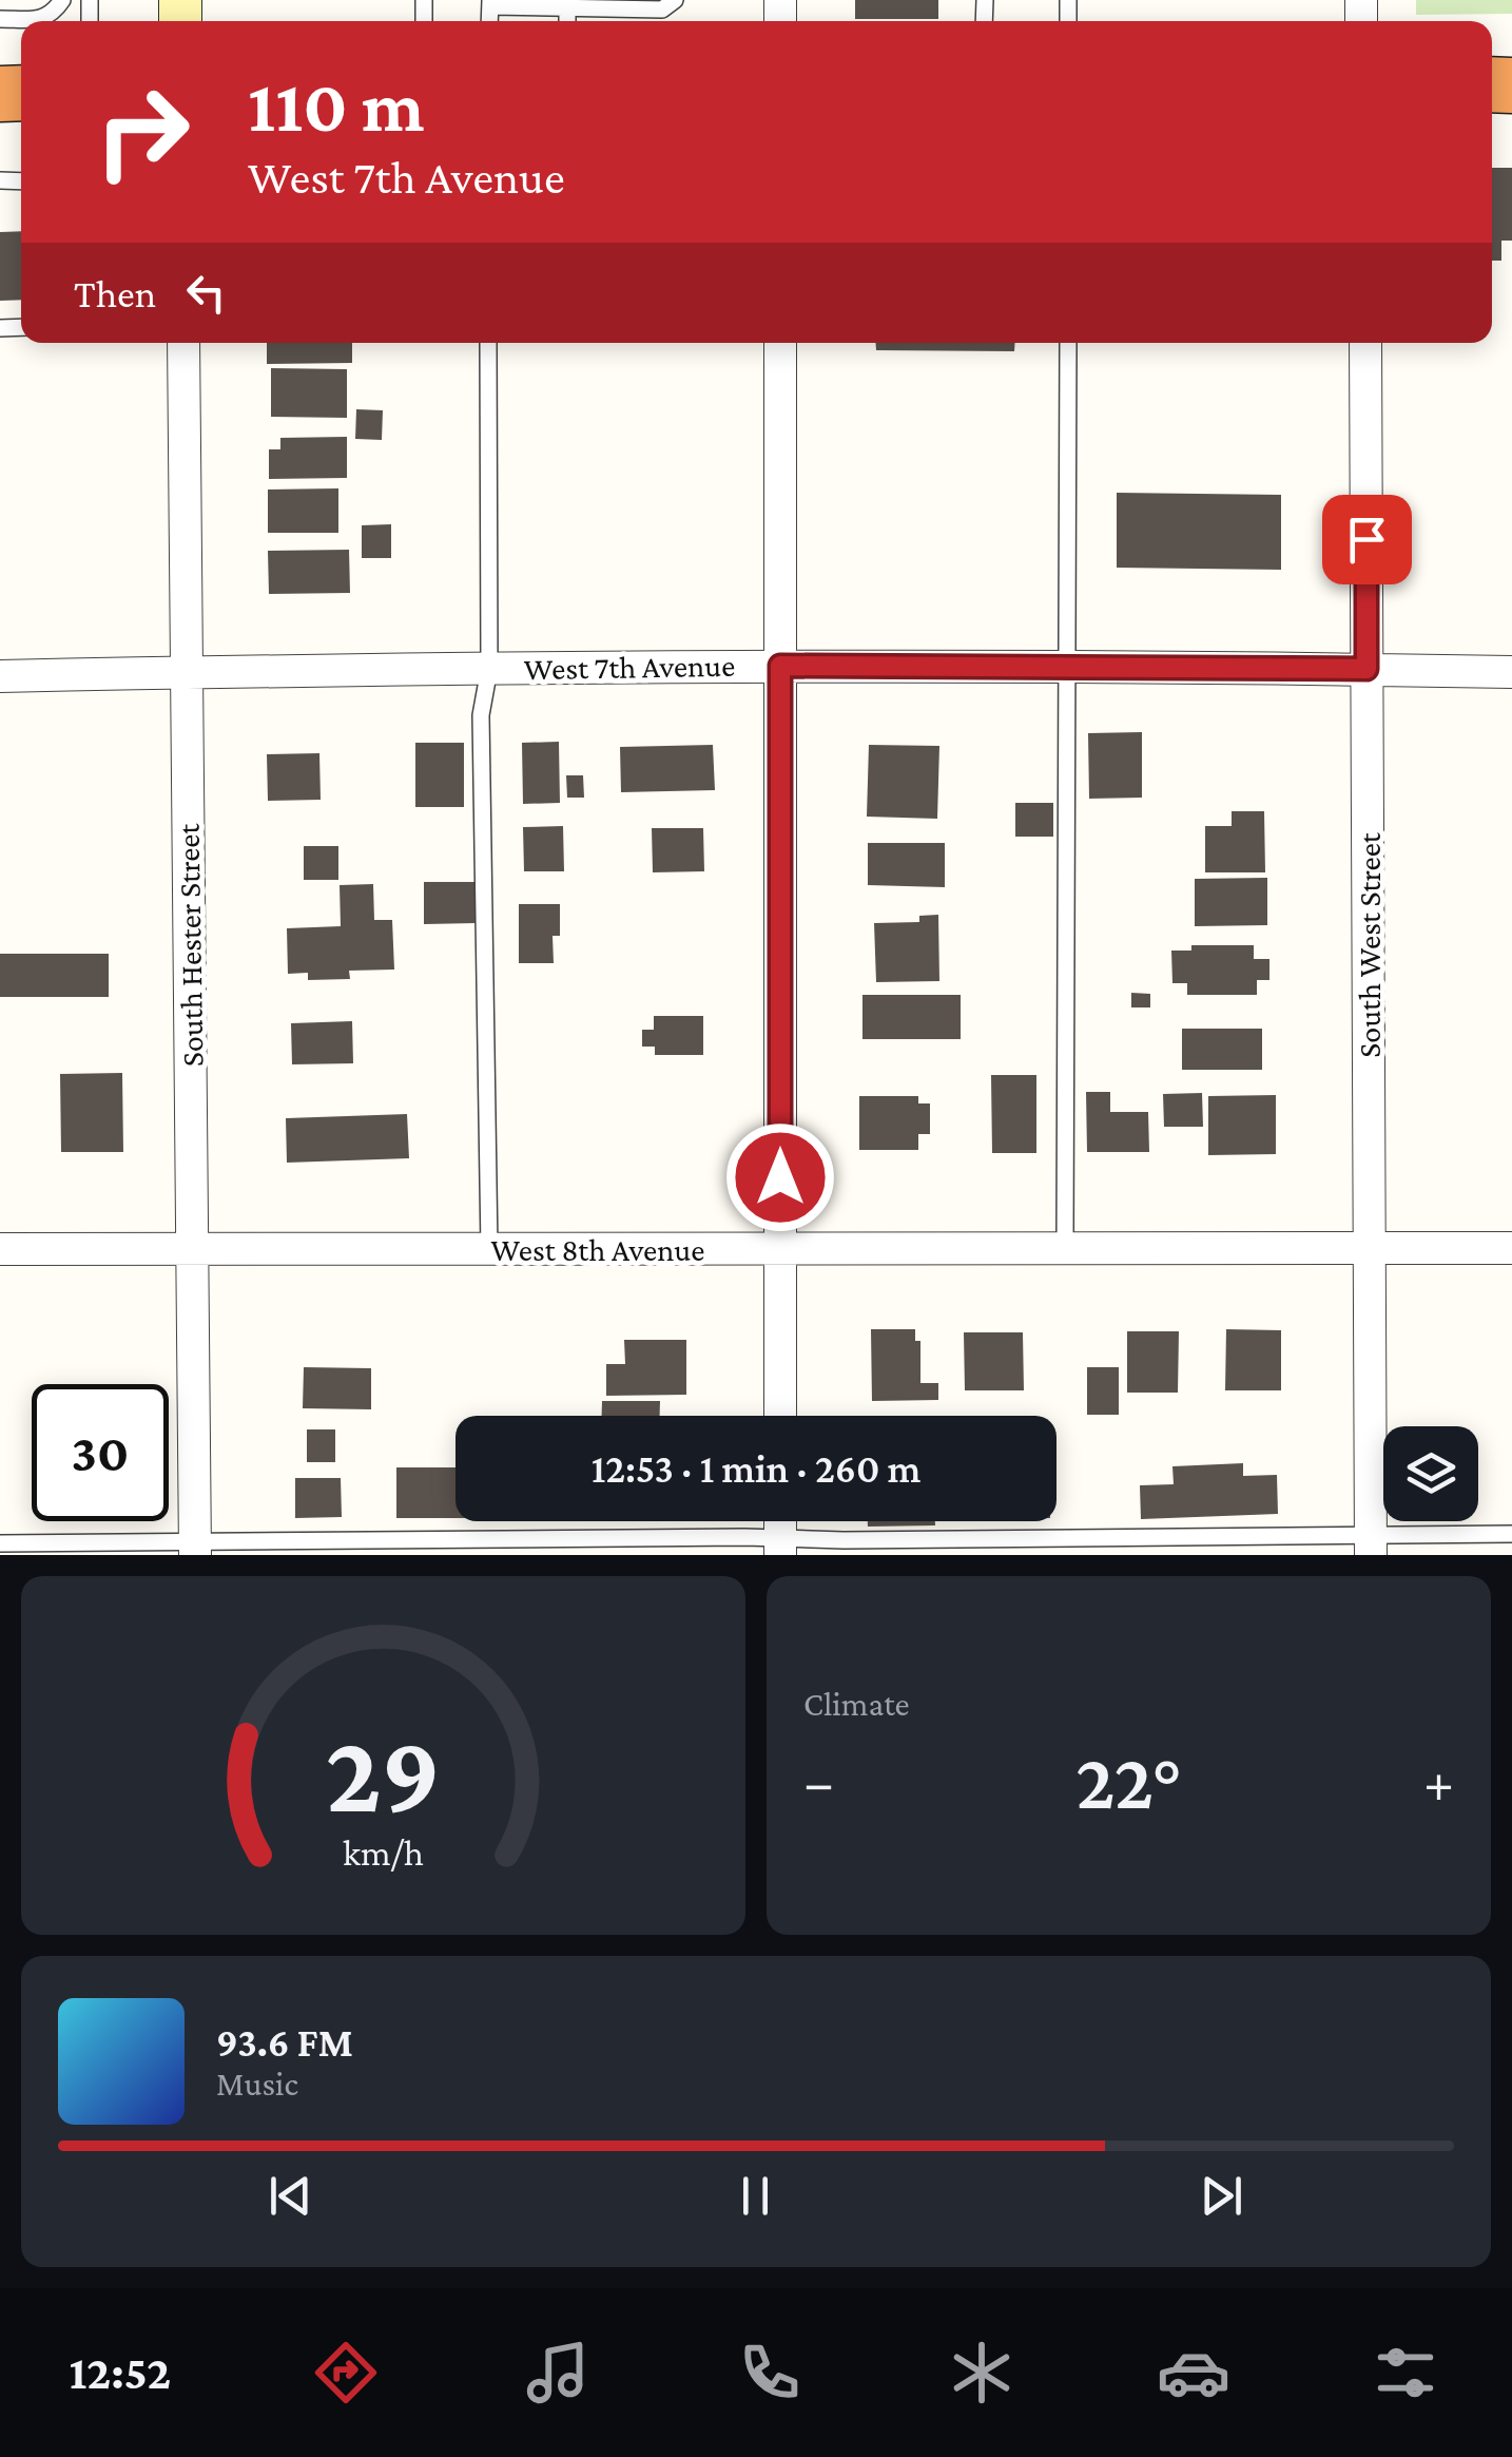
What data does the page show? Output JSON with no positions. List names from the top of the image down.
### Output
{
  "streets": {
    "street": [
      "West 7th Avenue",
      "South Hester Street",
      "South West Street",
      "West 8th Avenue"
    ]
  },
  "crossings": [
    ["West 7th Avenue", "South Hester Street"],
    ["West 7th Avenue", "South West Street"],
    ["South Hester Street", "West 8th Avenue"],
    ["South West Street", "West 8th Avenue"]
  ],
  "page": {
    "turn": ["110 m", "West 7th Avenue"],
    "then": "Then",
    "limit": "30",
    "trip": "12:53 · 1 min · 260 m",
    "tile": "Climate",
    "heat": ["−", "22°", "+"],
    "song": ["93.6 FM", "Music"],
    "tabs": "12:52",
    "gauge": ["29", "km/h"]
  }
}
